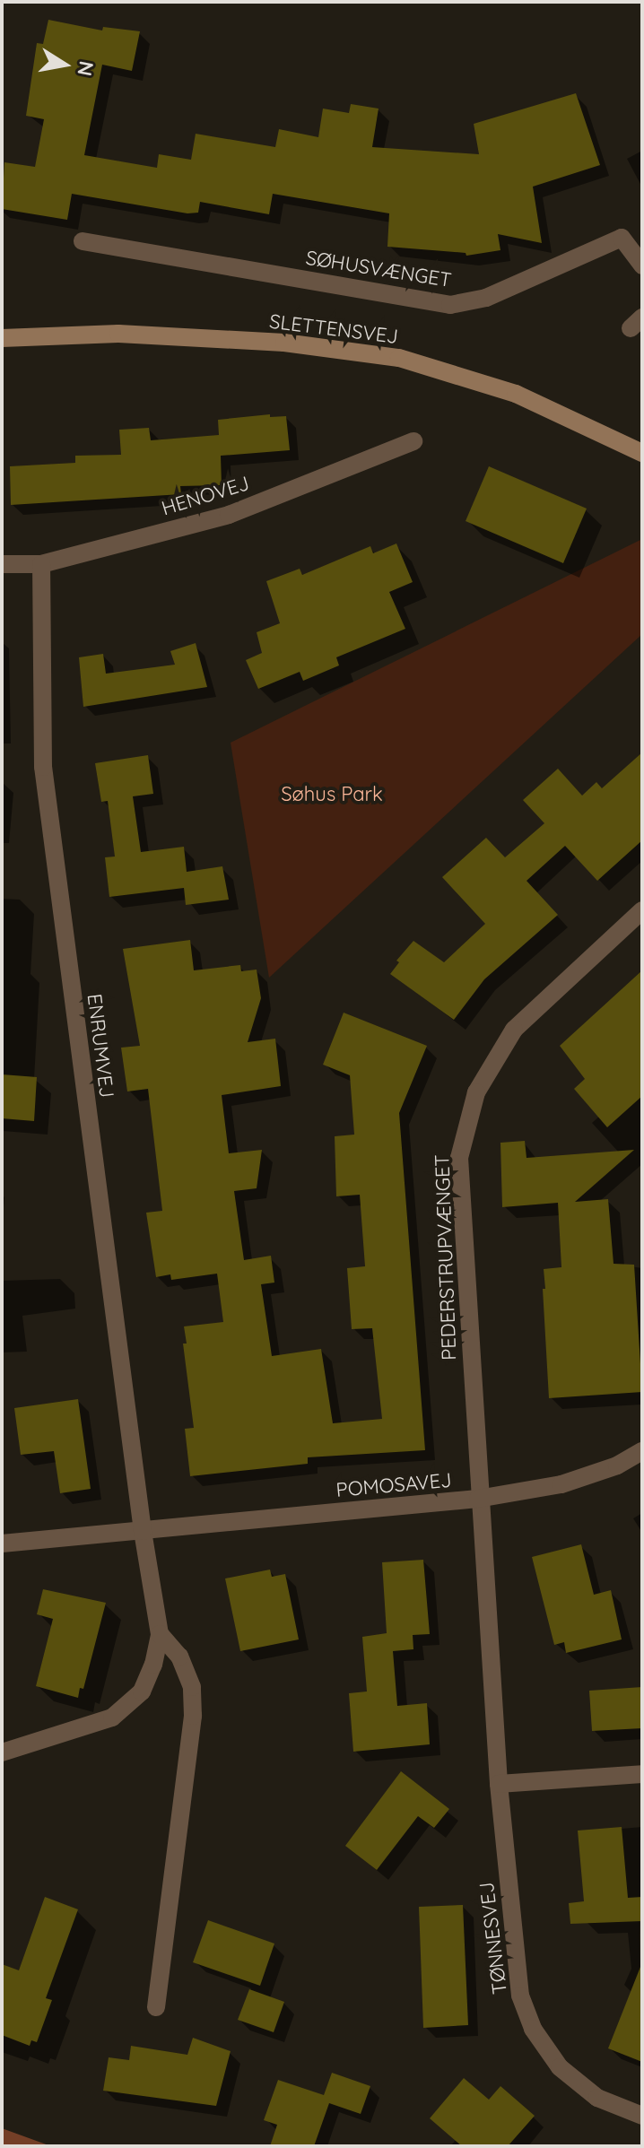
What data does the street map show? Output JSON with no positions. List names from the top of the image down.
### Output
{
  "streets": {
    "street": [
      "SØHUSVÆNGET",
      "SLETTENSVEJ",
      "HENOVEJ",
      "ENRUMVEJ",
      "PEDERSTRUPVÆNGET",
      "POMOSAVEJ",
      "TØNNESVEJ"
    ]
  },
  "crossings": [
    ["HENOVEJ", "ENRUMVEJ"],
    ["ENRUMVEJ", "POMOSAVEJ"],
    ["PEDERSTRUPVÆNGET", "POMOSAVEJ"],
    ["PEDERSTRUPVÆNGET", "TØNNESVEJ"],
    ["POMOSAVEJ", "TØNNESVEJ"]
  ],
  "parks": ["Søhus Park"],
  "north": "right"
}
